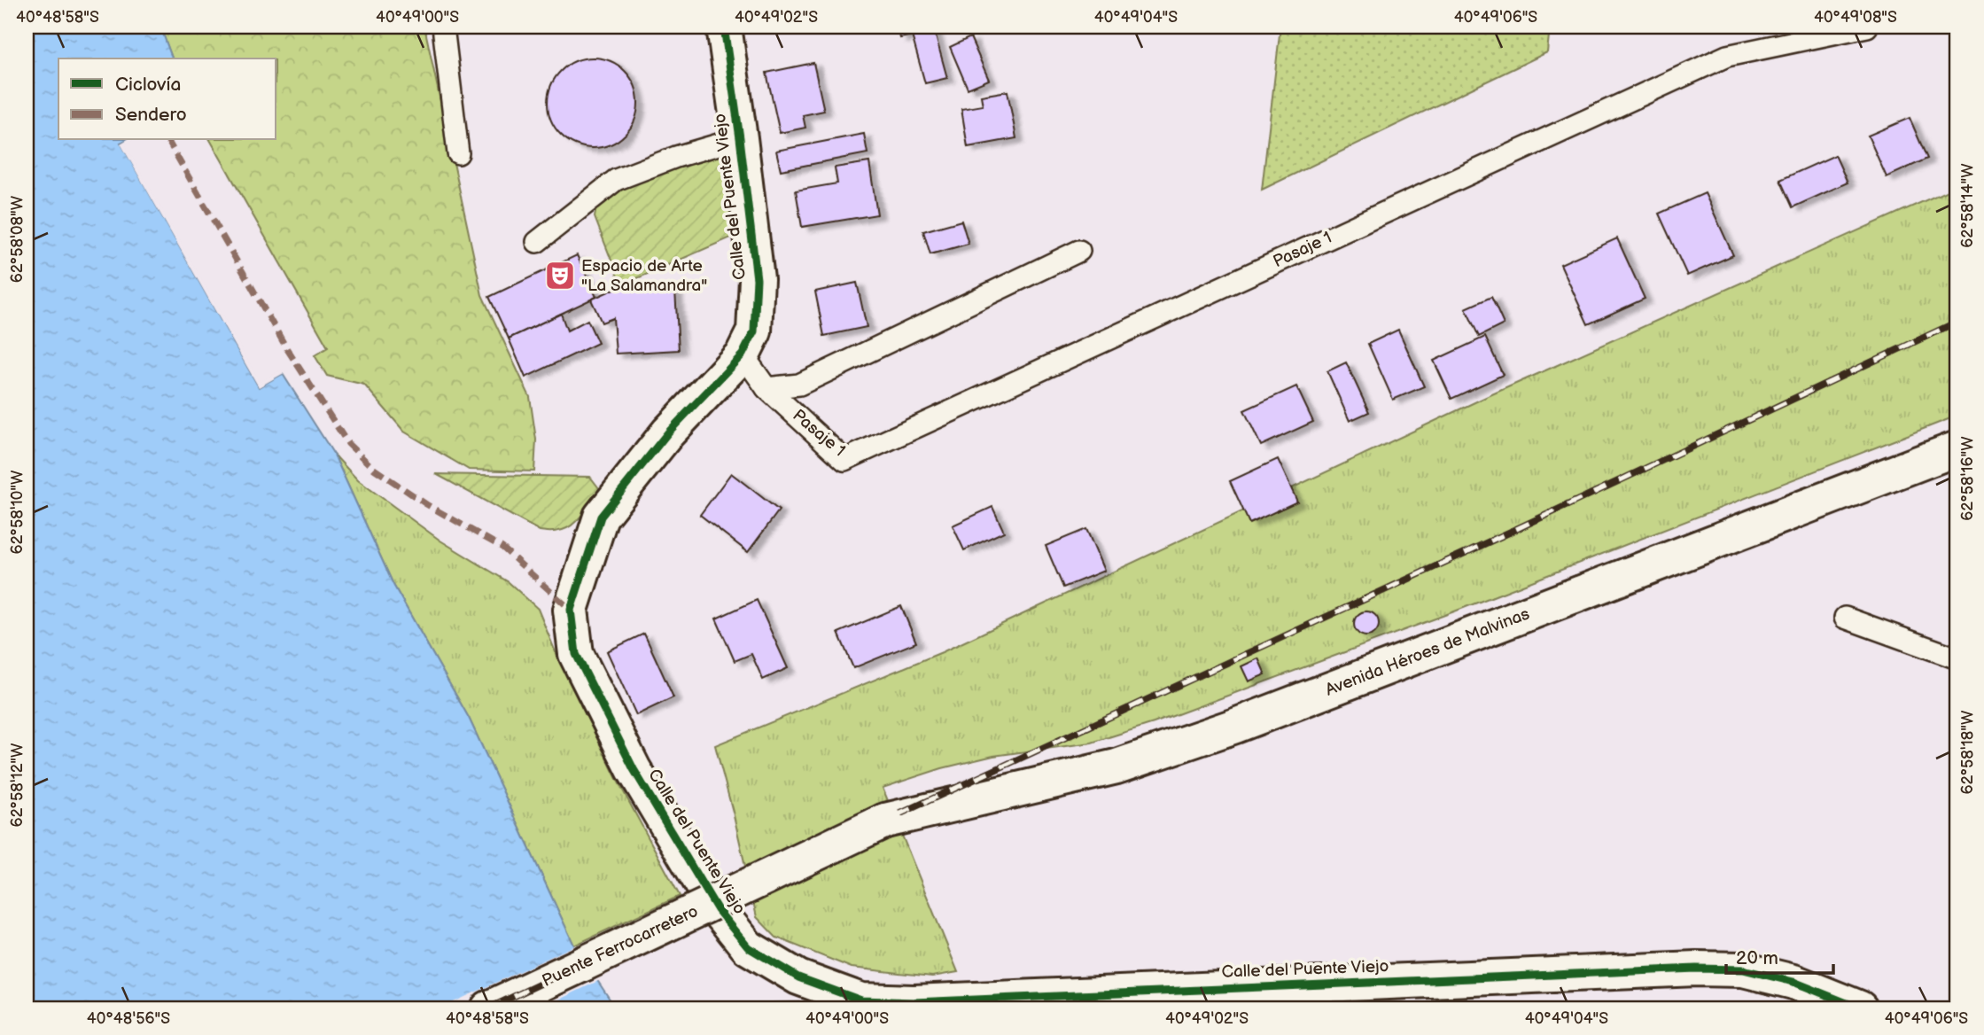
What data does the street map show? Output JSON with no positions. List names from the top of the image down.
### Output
{
  "streets": {
    "street": ["Calle del Puente Viejo", "Avenida Héroes de Malvinas", "Puente Ferrocarretero"],
    "lane": ["Pasaje 1"]
  },
  "crossings": [
    ["Avenida Héroes de Malvinas", "Puente Ferrocarretero"]
  ],
  "places": {
    "theatre": ["Espacio de Arte \"La Salamandra\""]
  },
  "legend": ["Ciclovía", "Sendero"],
  "scale_bar": "20 m",
  "coordinates": [
    "40°48'58\"S",
    "40°49'00\"S",
    "40°49'02\"S",
    "40°49'04\"S",
    "40°49'06\"S",
    "40°49'08\"S",
    "62°58'14\"W",
    "62°58'08\"W",
    "62°58'16\"W",
    "62°58'10\"W",
    "62°58'18\"W",
    "62°58'12\"W",
    "40°48'56\"S"
  ]
}
